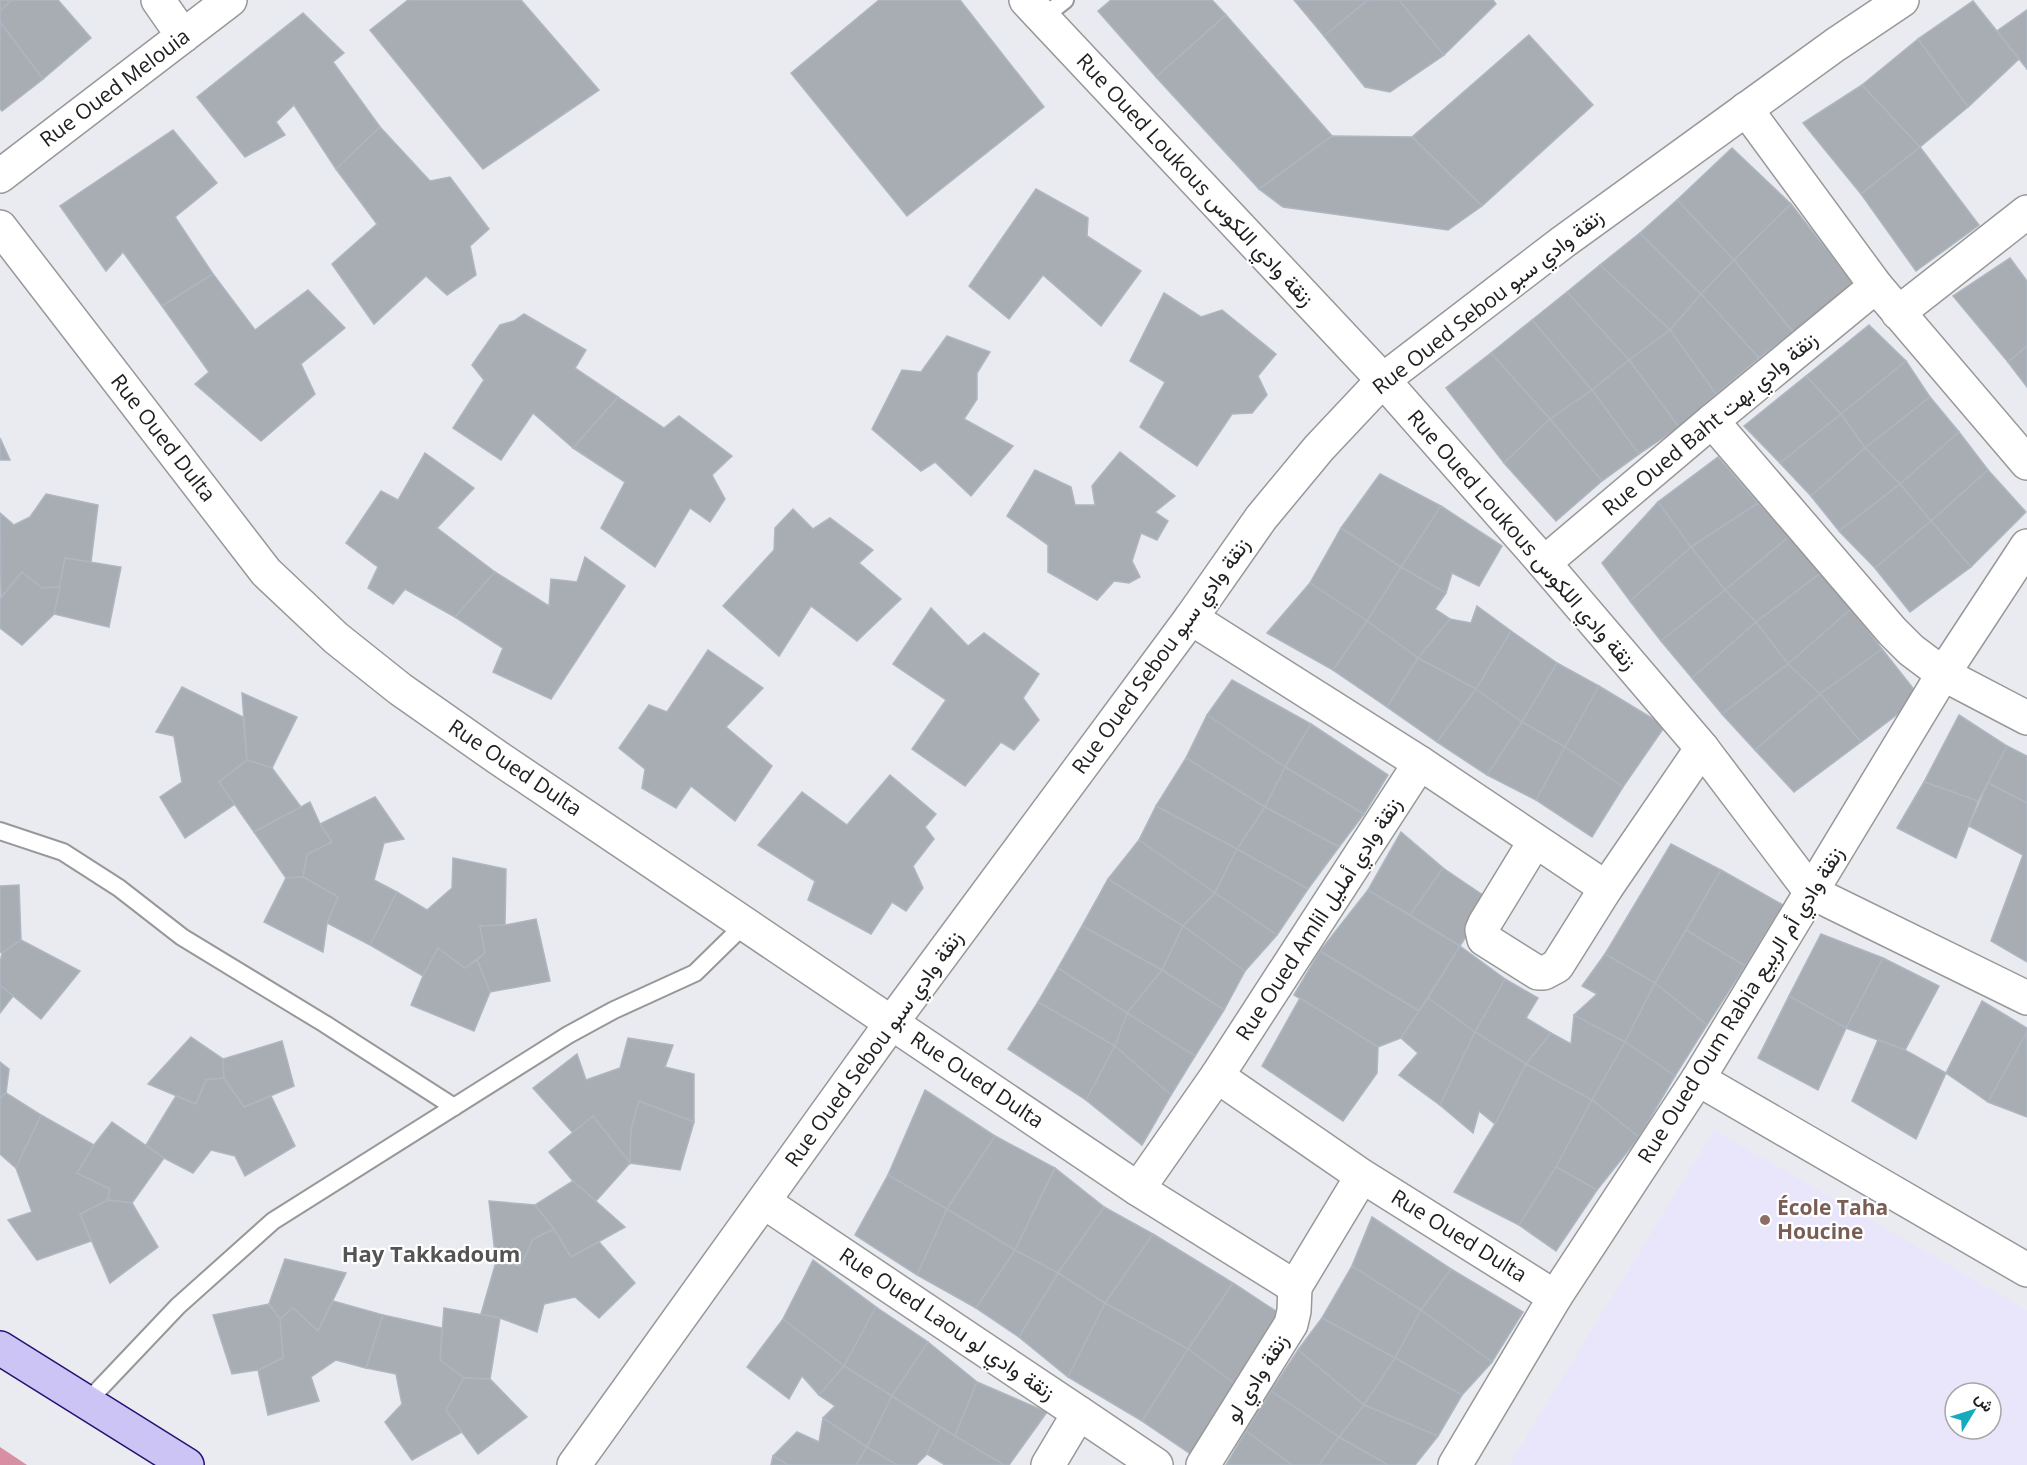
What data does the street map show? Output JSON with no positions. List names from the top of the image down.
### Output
{
  "streets": {
    "street": [
      "Rue Oued Melouia",
      "Rue Oued Loukous زنقة وادي اللكوس",
      "Rue Oued Sebou زنقة وادي سبو",
      "Rue Oued Baht زنقة وادي بهت",
      "Rue Oued Dulta",
      "Rue Oued Amlil زنقة وادي أمليل",
      "Rue Oued Oum Rabia زنقة وادي أم الربيع",
      "Rue Oued Laou زنقة وادي لو",
      "زنقة وادي لو"
    ]
  },
  "crossings": [
    ["Rue Oued Loukous زنقة وادي اللكوس", "Rue Oued Sebou زنقة وادي سبو"],
    ["Rue Oued Loukous زنقة وادي اللكوس", "Rue Oued Baht زنقة وادي بهت"],
    ["Rue Oued Loukous زنقة وادي اللكوس", "Rue Oued Oum Rabia زنقة وادي أم الربيع"],
    ["Rue Oued Sebou زنقة وادي سبو", "Rue Oued Dulta"],
    ["Rue Oued Sebou زنقة وادي سبو", "Rue Oued Laou زنقة وادي لو"],
    ["Rue Oued Dulta", "Rue Oued Amlil زنقة وادي أمليل"],
    ["Rue Oued Dulta", "Rue Oued Oum Rabia زنقة وادي أم الربيع"],
    ["Rue Oued Dulta", "زنقة وادي لو"]
  ],
  "districts": ["Hay Takkadoum"],
  "places": ["École Taha Houcine"],
  "north": "top right"
}
